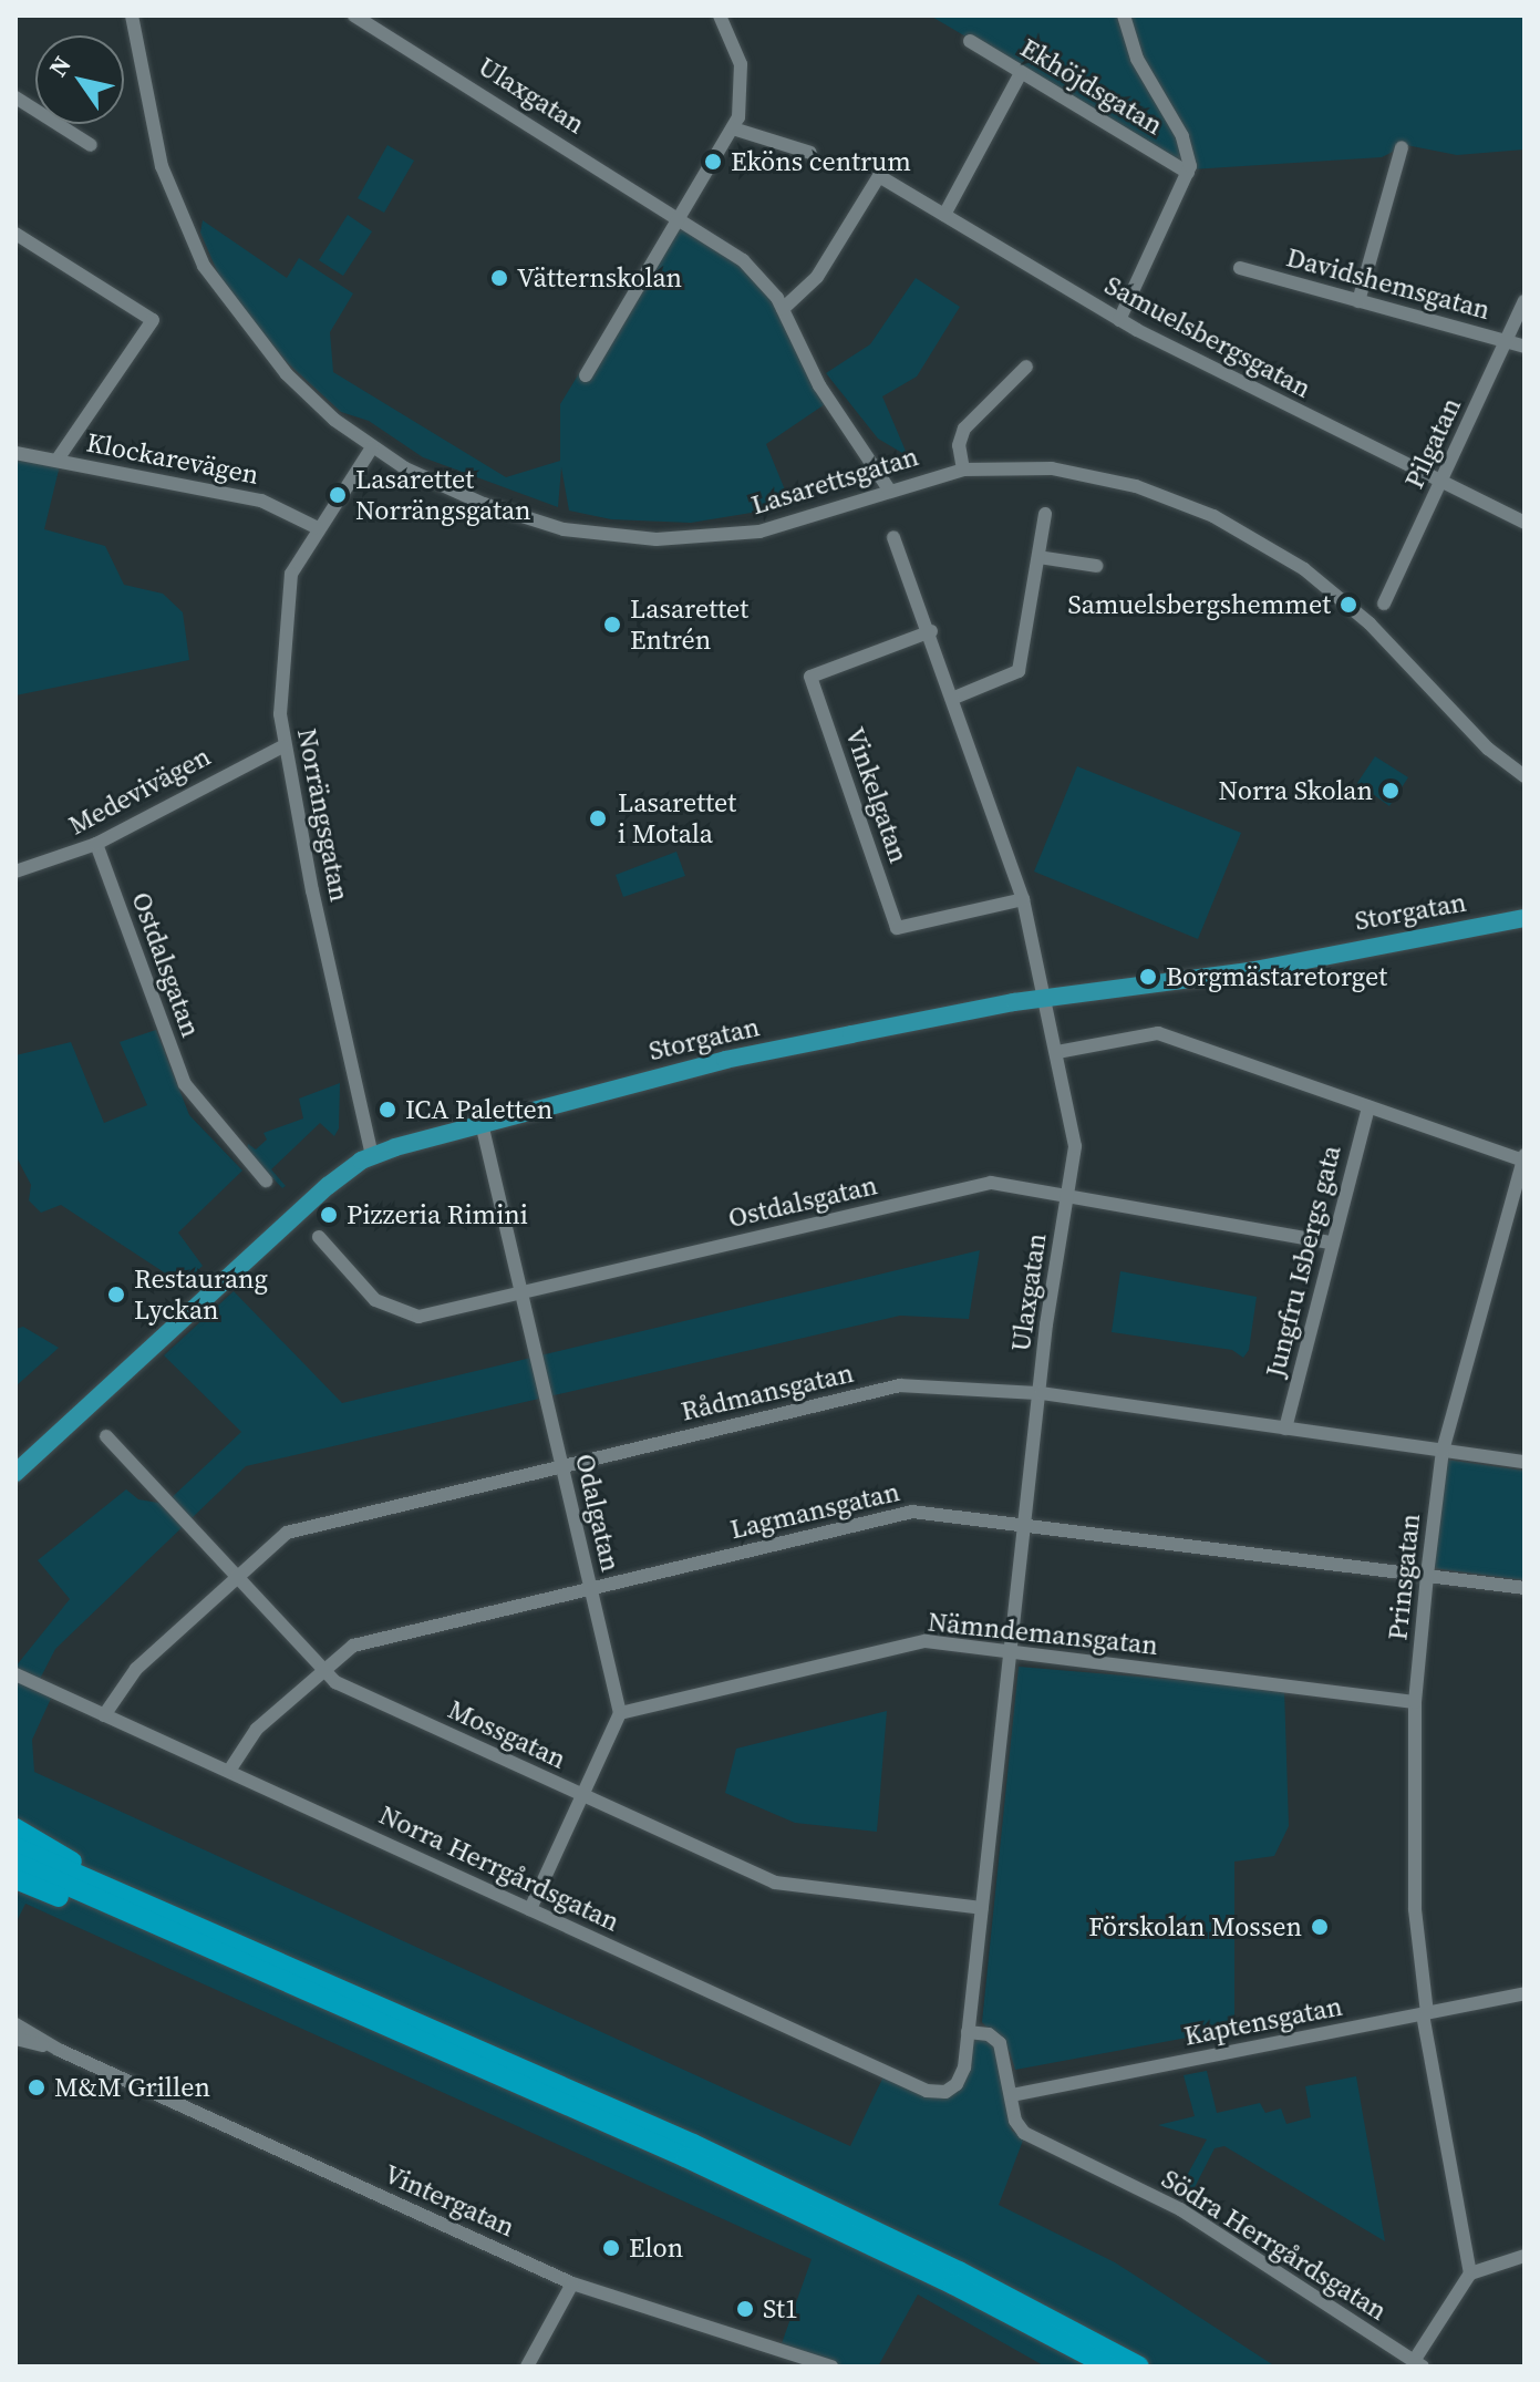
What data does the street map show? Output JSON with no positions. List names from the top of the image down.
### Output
{
  "streets": {
    "main road": ["Storgatan"],
    "street": [
      "Ekhöjdsgatan",
      "Ulaxgatan",
      "Davidshemsgatan",
      "Samuelsbergsgatan",
      "Pilgatan",
      "Klockarevägen",
      "Lasarettsgatan",
      "Medevivägen",
      "Vinkelgatan",
      "Norrängsgatan",
      "Ostdalsgatan",
      "Jungfru Isbergs gata",
      "Rådmansgatan",
      "Lagmansgatan",
      "Odalgatan",
      "Prinsgatan",
      "Nämndemansgatan",
      "Mossgatan",
      "Norra Herrgårdsgatan",
      "Kaptensgatan",
      "Vintergatan",
      "Södra Herrgårdsgatan"
    ]
  },
  "crossings": [
    ["Ulaxgatan", "Samuelsbergsgatan"],
    ["Ulaxgatan", "Lasarettsgatan"],
    ["Ulaxgatan", "Vinkelgatan"],
    ["Ulaxgatan", "Storgatan"],
    ["Ulaxgatan", "Ostdalsgatan"],
    ["Ulaxgatan", "Rådmansgatan"],
    ["Ulaxgatan", "Lagmansgatan"],
    ["Ulaxgatan", "Nämndemansgatan"],
    ["Ulaxgatan", "Mossgatan"],
    ["Ulaxgatan", "Norra Herrgårdsgatan"],
    ["Ulaxgatan", "Södra Herrgårdsgatan"],
    ["Davidshemsgatan", "Pilgatan"],
    ["Samuelsbergsgatan", "Pilgatan"],
    ["Klockarevägen", "Norrängsgatan"],
    ["Lasarettsgatan", "Norrängsgatan"],
    ["Medevivägen", "Norrängsgatan"],
    ["Medevivägen", "Ostdalsgatan"],
    ["Norrängsgatan", "Storgatan"],
    ["Storgatan", "Odalgatan"],
    ["Ostdalsgatan", "Jungfru Isbergs gata"],
    ["Ostdalsgatan", "Odalgatan"],
    ["Jungfru Isbergs gata", "Rådmansgatan"],
    ["Rådmansgatan", "Odalgatan"],
    ["Rådmansgatan", "Prinsgatan"],
    ["Rådmansgatan", "Mossgatan"],
    ["Rådmansgatan", "Norra Herrgårdsgatan"],
    ["Lagmansgatan", "Odalgatan"],
    ["Lagmansgatan", "Prinsgatan"],
    ["Lagmansgatan", "Mossgatan"],
    ["Lagmansgatan", "Norra Herrgårdsgatan"],
    ["Odalgatan", "Nämndemansgatan"],
    ["Prinsgatan", "Nämndemansgatan"],
    ["Prinsgatan", "Kaptensgatan"],
    ["Kaptensgatan", "Södra Herrgårdsgatan"]
  ],
  "places": [
    "Eköns centrum",
    "Vätternskolan",
    "Lasarettet Norrängsgatan",
    "Samuelsbergshemmet",
    "Lasarettet Entrén",
    "Norra Skolan",
    "Lasarettet i Motala",
    "Borgmästaretorget",
    "ICA Paletten",
    "Pizzeria Rimini",
    "Restaurang Lyckan",
    "Förskolan Mossen",
    "M&M Grillen",
    "Elon",
    "St1"
  ],
  "north": "top left"
}
